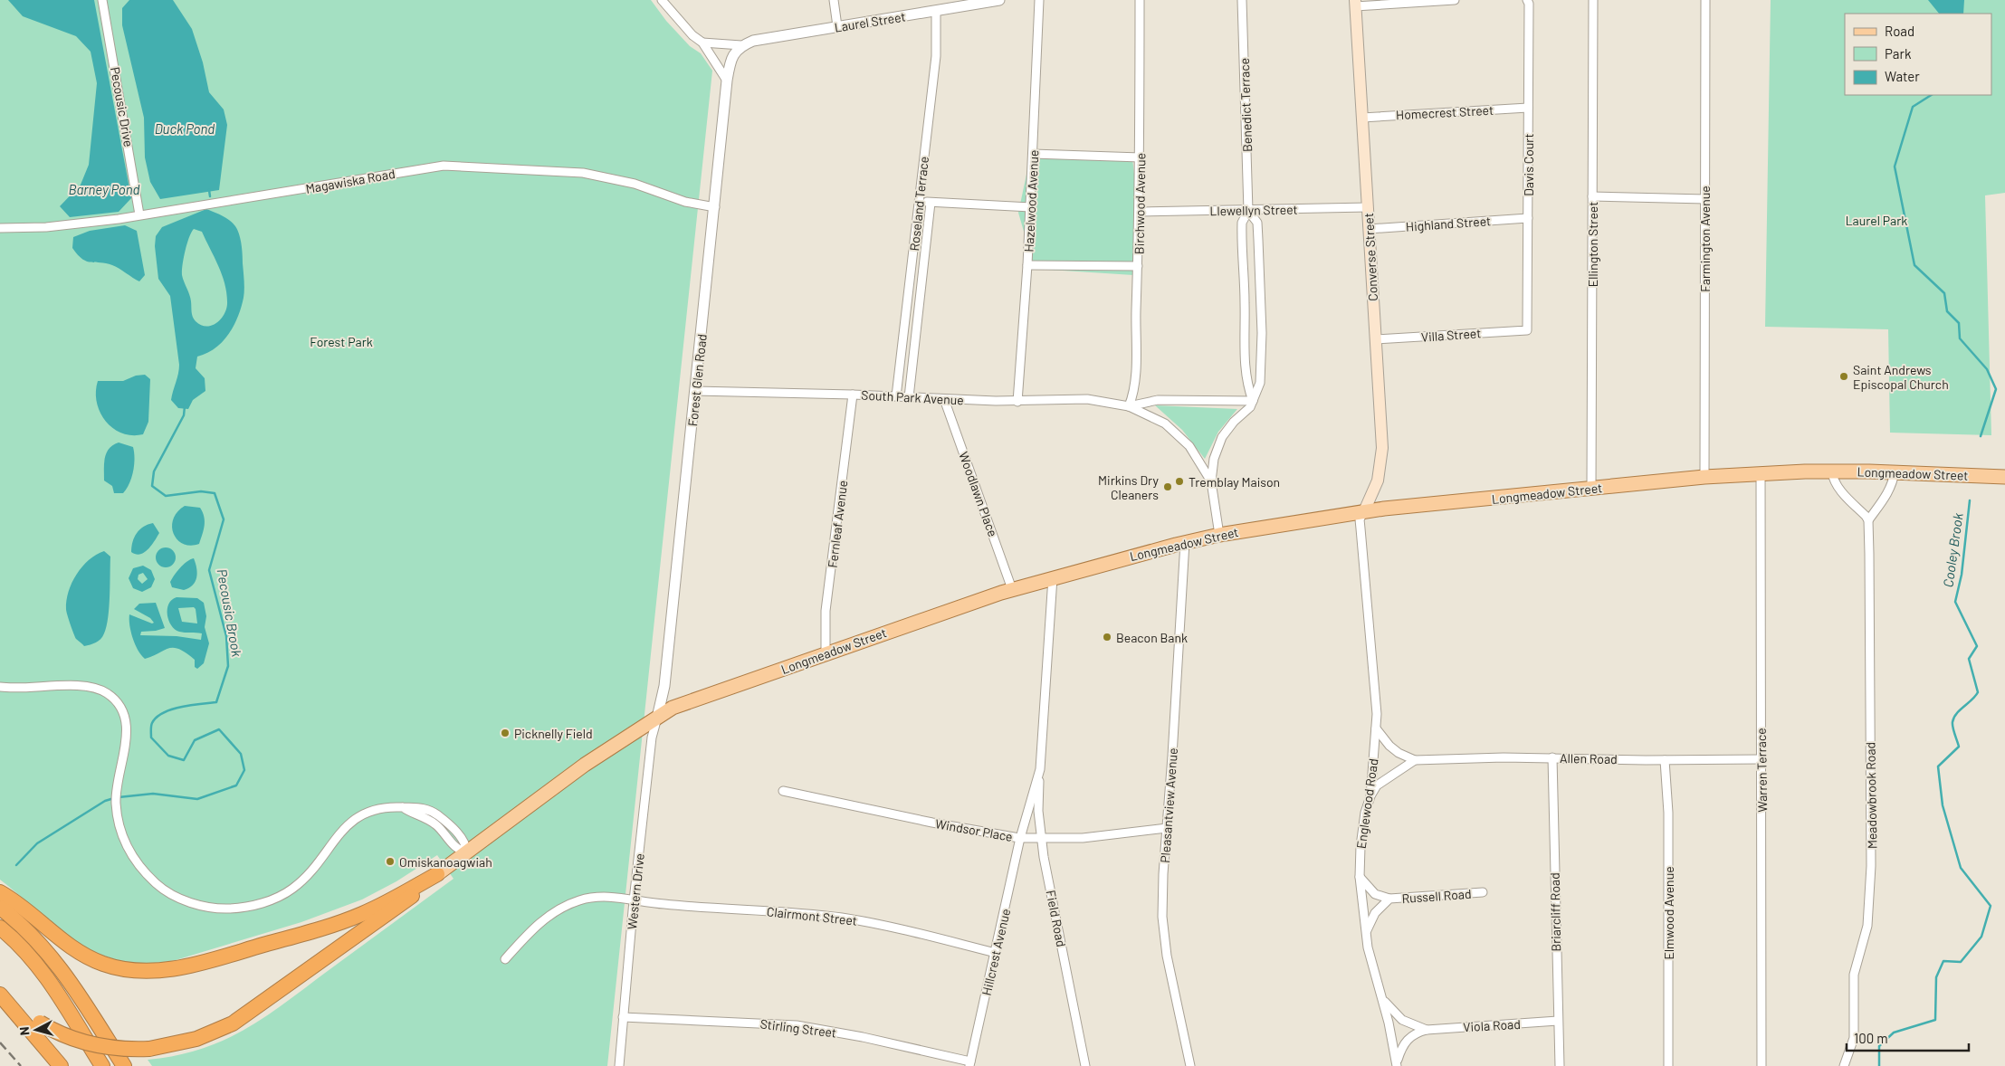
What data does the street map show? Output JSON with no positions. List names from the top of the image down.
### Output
{
  "streets": {
    "main road": ["Converse Street", "Longmeadow Street"],
    "street": [
      "Laurel Street",
      "Benedict Terrace",
      "Pecousic Drive",
      "Homecrest Street",
      "Davis Court",
      "Magawiska Road",
      "Hazelwood Avenue",
      "Roseland Terrace",
      "Birchwood Avenue",
      "Llewellyn Street",
      "Highland Street",
      "Farmington Avenue",
      "Ellington Street",
      "Villa Street",
      "Forest Glen Road",
      "South Park Avenue",
      "Woodlawn Place",
      "Fernleaf Avenue",
      "Allen Road",
      "Warren Terrace",
      "Meadowbrook Road",
      "Englewood Road",
      "Pleasantview Avenue",
      "Windsor Place",
      "Western Drive",
      "Russell Road",
      "Briarcliff Road",
      "Elmwood Avenue",
      "Clairmont Street",
      "Field Road",
      "Hillcrest Avenue",
      "Viola Road",
      "Stirling Street"
    ]
  },
  "crossings": [
    ["Laurel Street", "Roseland Terrace"],
    ["Laurel Street", "Forest Glen Road"],
    ["Benedict Terrace", "Llewellyn Street"],
    ["Benedict Terrace", "South Park Avenue"],
    ["Pecousic Drive", "Magawiska Road"],
    ["Homecrest Street", "Davis Court"],
    ["Homecrest Street", "Converse Street"],
    ["Davis Court", "Highland Street"],
    ["Davis Court", "Villa Street"],
    ["Magawiska Road", "Forest Glen Road"],
    ["Hazelwood Avenue", "South Park Avenue"],
    ["Roseland Terrace", "South Park Avenue"],
    ["Birchwood Avenue", "Llewellyn Street"],
    ["Birchwood Avenue", "South Park Avenue"],
    ["Llewellyn Street", "Converse Street"],
    ["Highland Street", "Converse Street"],
    ["Farmington Avenue", "Longmeadow Street"],
    ["Ellington Street", "Longmeadow Street"],
    ["Converse Street", "Villa Street"],
    ["Converse Street", "Longmeadow Street"],
    ["Converse Street", "Englewood Road"],
    ["Forest Glen Road", "South Park Avenue"],
    ["Forest Glen Road", "Longmeadow Street"],
    ["Forest Glen Road", "Western Drive"],
    ["South Park Avenue", "Longmeadow Street"],
    ["South Park Avenue", "Woodlawn Place"],
    ["South Park Avenue", "Fernleaf Avenue"],
    ["Longmeadow Street", "Woodlawn Place"],
    ["Longmeadow Street", "Fernleaf Avenue"],
    ["Longmeadow Street", "Warren Terrace"],
    ["Longmeadow Street", "Englewood Road"],
    ["Longmeadow Street", "Pleasantview Avenue"],
    ["Longmeadow Street", "Western Drive"],
    ["Longmeadow Street", "Field Road"],
    ["Allen Road", "Warren Terrace"],
    ["Allen Road", "Englewood Road"],
    ["Allen Road", "Briarcliff Road"],
    ["Allen Road", "Elmwood Avenue"],
    ["Englewood Road", "Russell Road"],
    ["Englewood Road", "Viola Road"],
    ["Pleasantview Avenue", "Windsor Place"],
    ["Windsor Place", "Field Road"],
    ["Windsor Place", "Hillcrest Avenue"],
    ["Western Drive", "Clairmont Street"],
    ["Western Drive", "Stirling Street"],
    ["Briarcliff Road", "Viola Road"],
    ["Clairmont Street", "Hillcrest Avenue"],
    ["Field Road", "Hillcrest Avenue"],
    ["Hillcrest Avenue", "Stirling Street"]
  ],
  "water": [
    "Duck Pond",
    "Barney Pond",
    "Cooley Brook",
    "Pecousic Brook"
  ],
  "parks": ["Laurel Park", "Forest Park"],
  "places": [
    "Saint Andrews Episcopal Church",
    "Tremblay Maison",
    "Mirkins Dry Cleaners",
    "Beacon Bank",
    "Picknelly Field",
    "Omiskanoagwiah"
  ],
  "legend": ["Road", "Park", "Water"],
  "scale_bar": "100 m",
  "north": "left"
}
